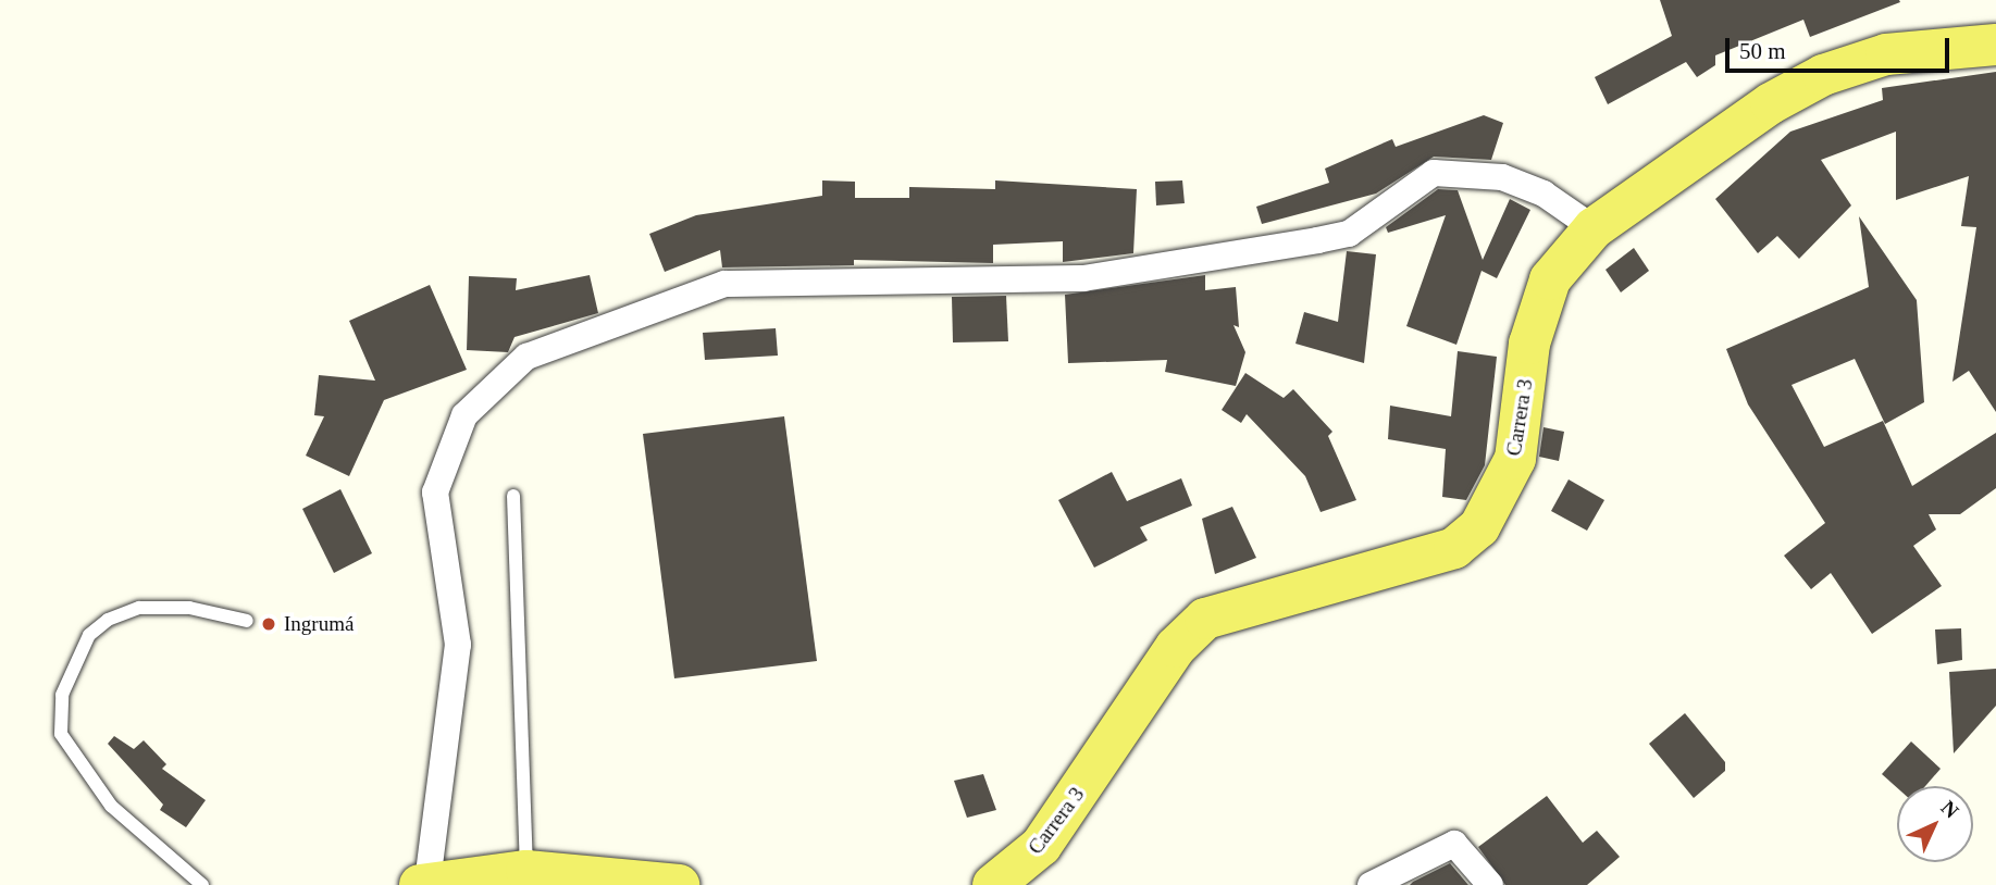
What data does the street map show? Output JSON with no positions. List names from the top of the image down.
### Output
{
  "streets": {
    "main road": ["Carrera 3"]
  },
  "places": ["Ingrumá"],
  "scale_bar": "50 m",
  "north": "top right"
}
